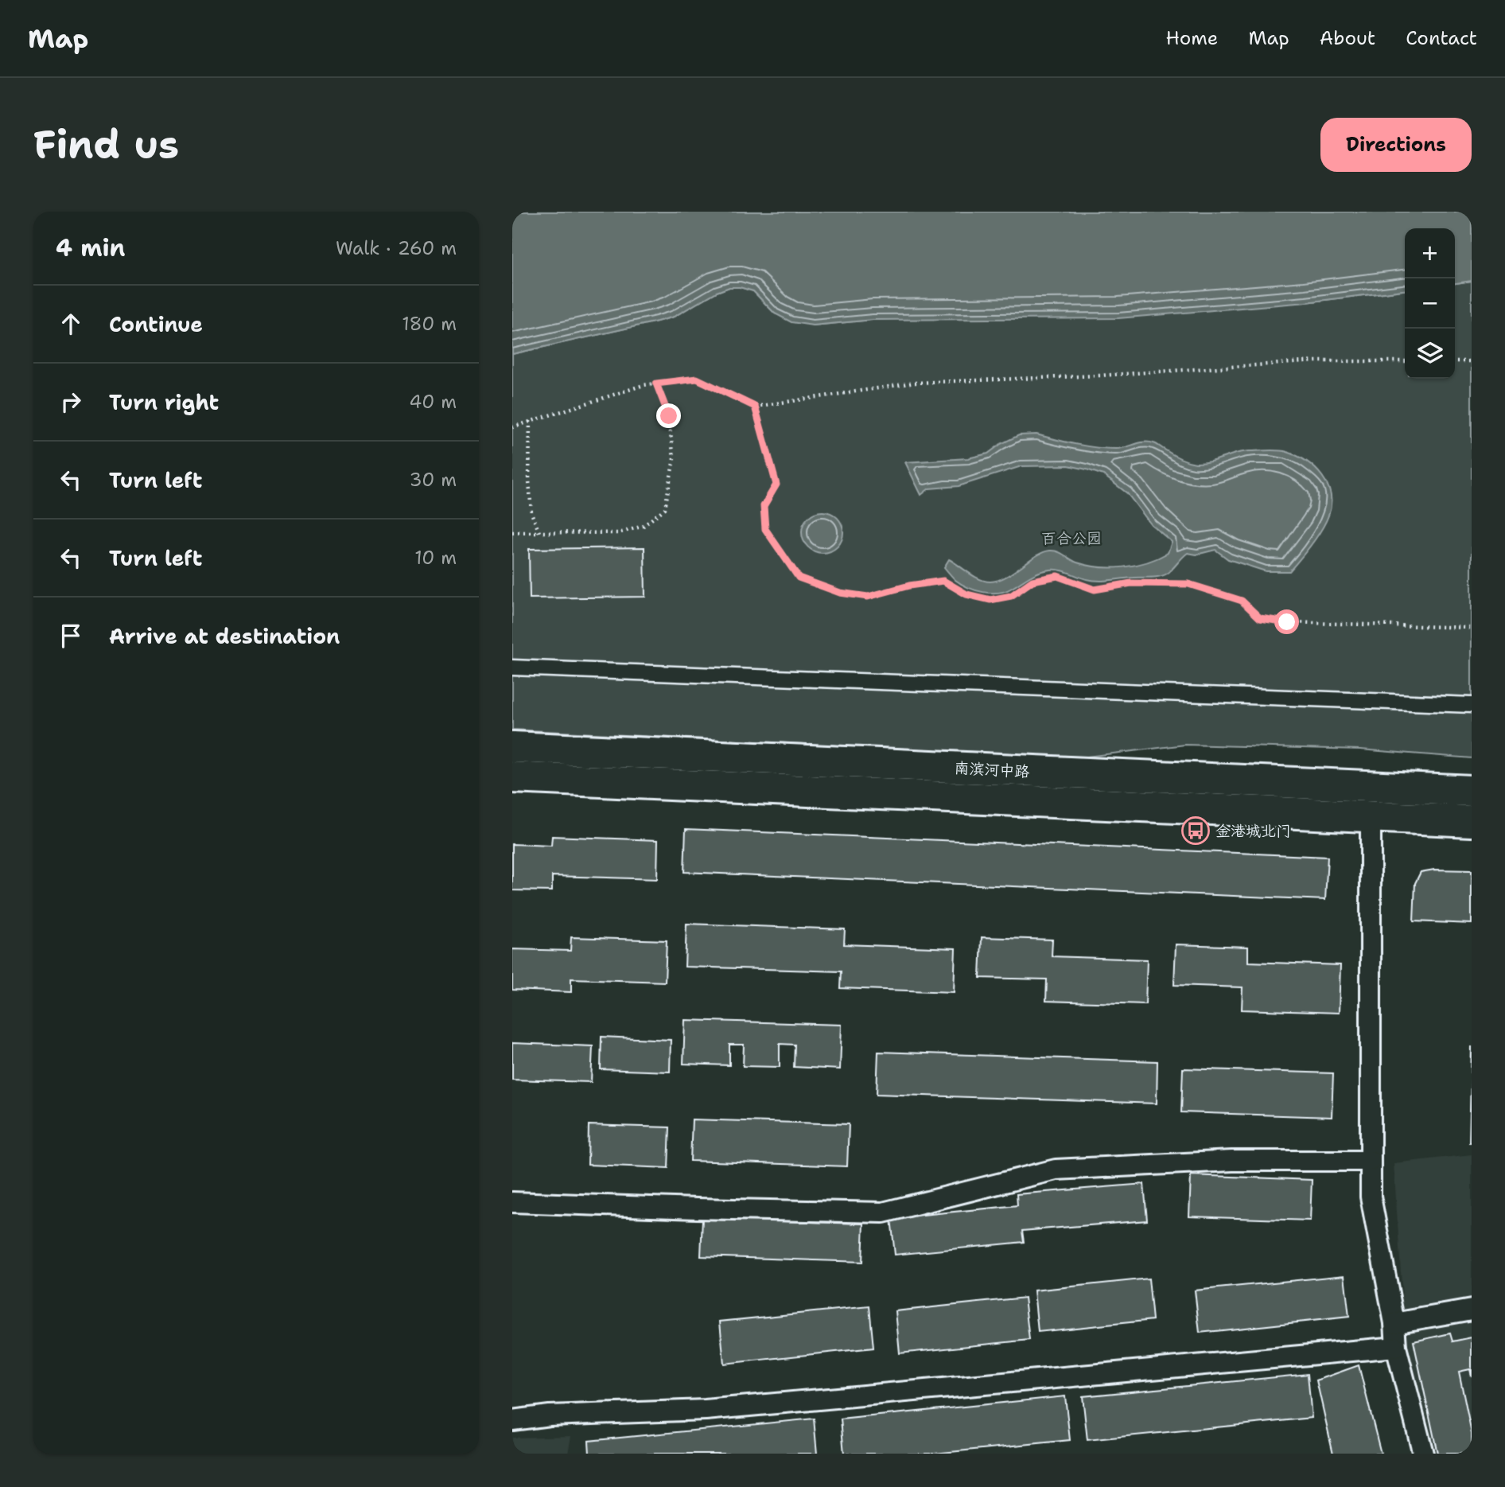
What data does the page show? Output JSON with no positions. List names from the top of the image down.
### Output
{
  "streets": {
    "highway": ["南滨河中路"]
  },
  "parks": ["百合公园"],
  "places": {
    "bus stop": ["金港城北门"]
  },
  "page": {
    "header": "Map",
    "nav": [
      "Home",
      "Map",
      "About",
      "Contact"
    ],
    "buttons": "Directions",
    "title": "Find us",
    "heading": ["4 min", "Walk · 260 m"],
    "map_buttons": ["+", "−"],
    "list": [
      ["Continue", "180 m"],
      ["Turn right", "40 m"],
      ["Turn left", "30 m"],
      ["Turn left", "10 m"],
      "Arrive at destination"
    ]
  }
}
